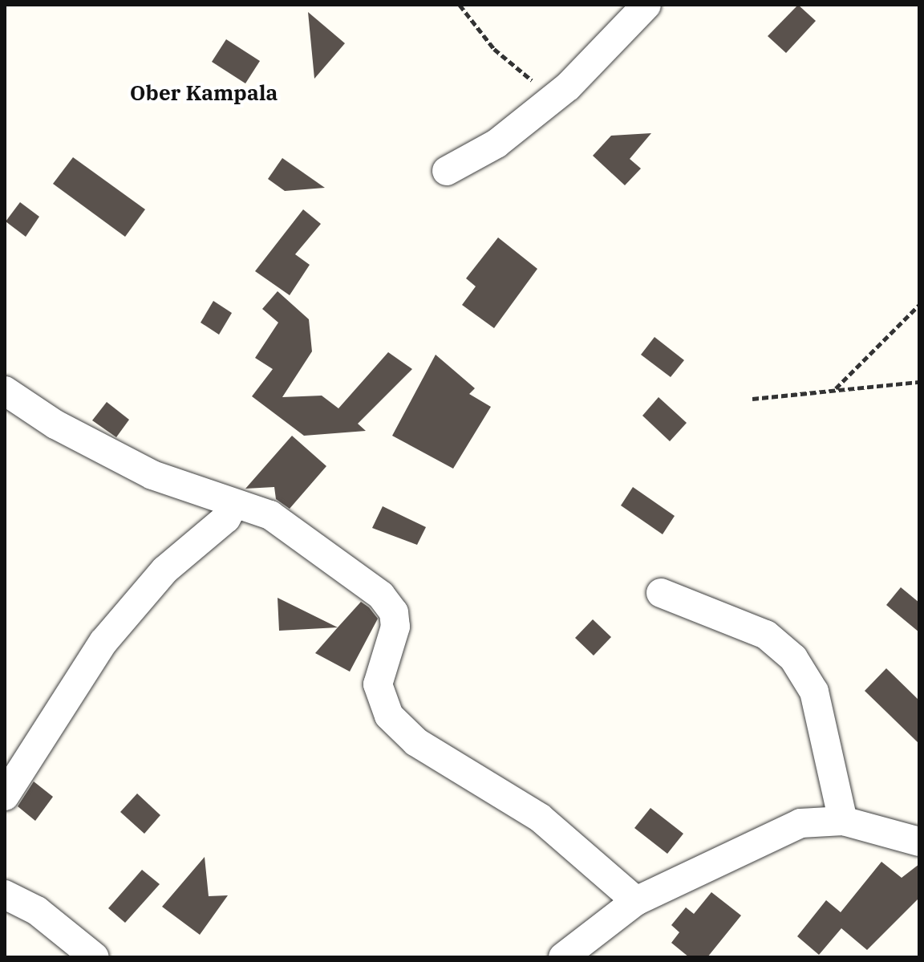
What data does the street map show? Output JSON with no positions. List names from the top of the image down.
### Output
{
  "districts": ["Ober Kampala"]
}
